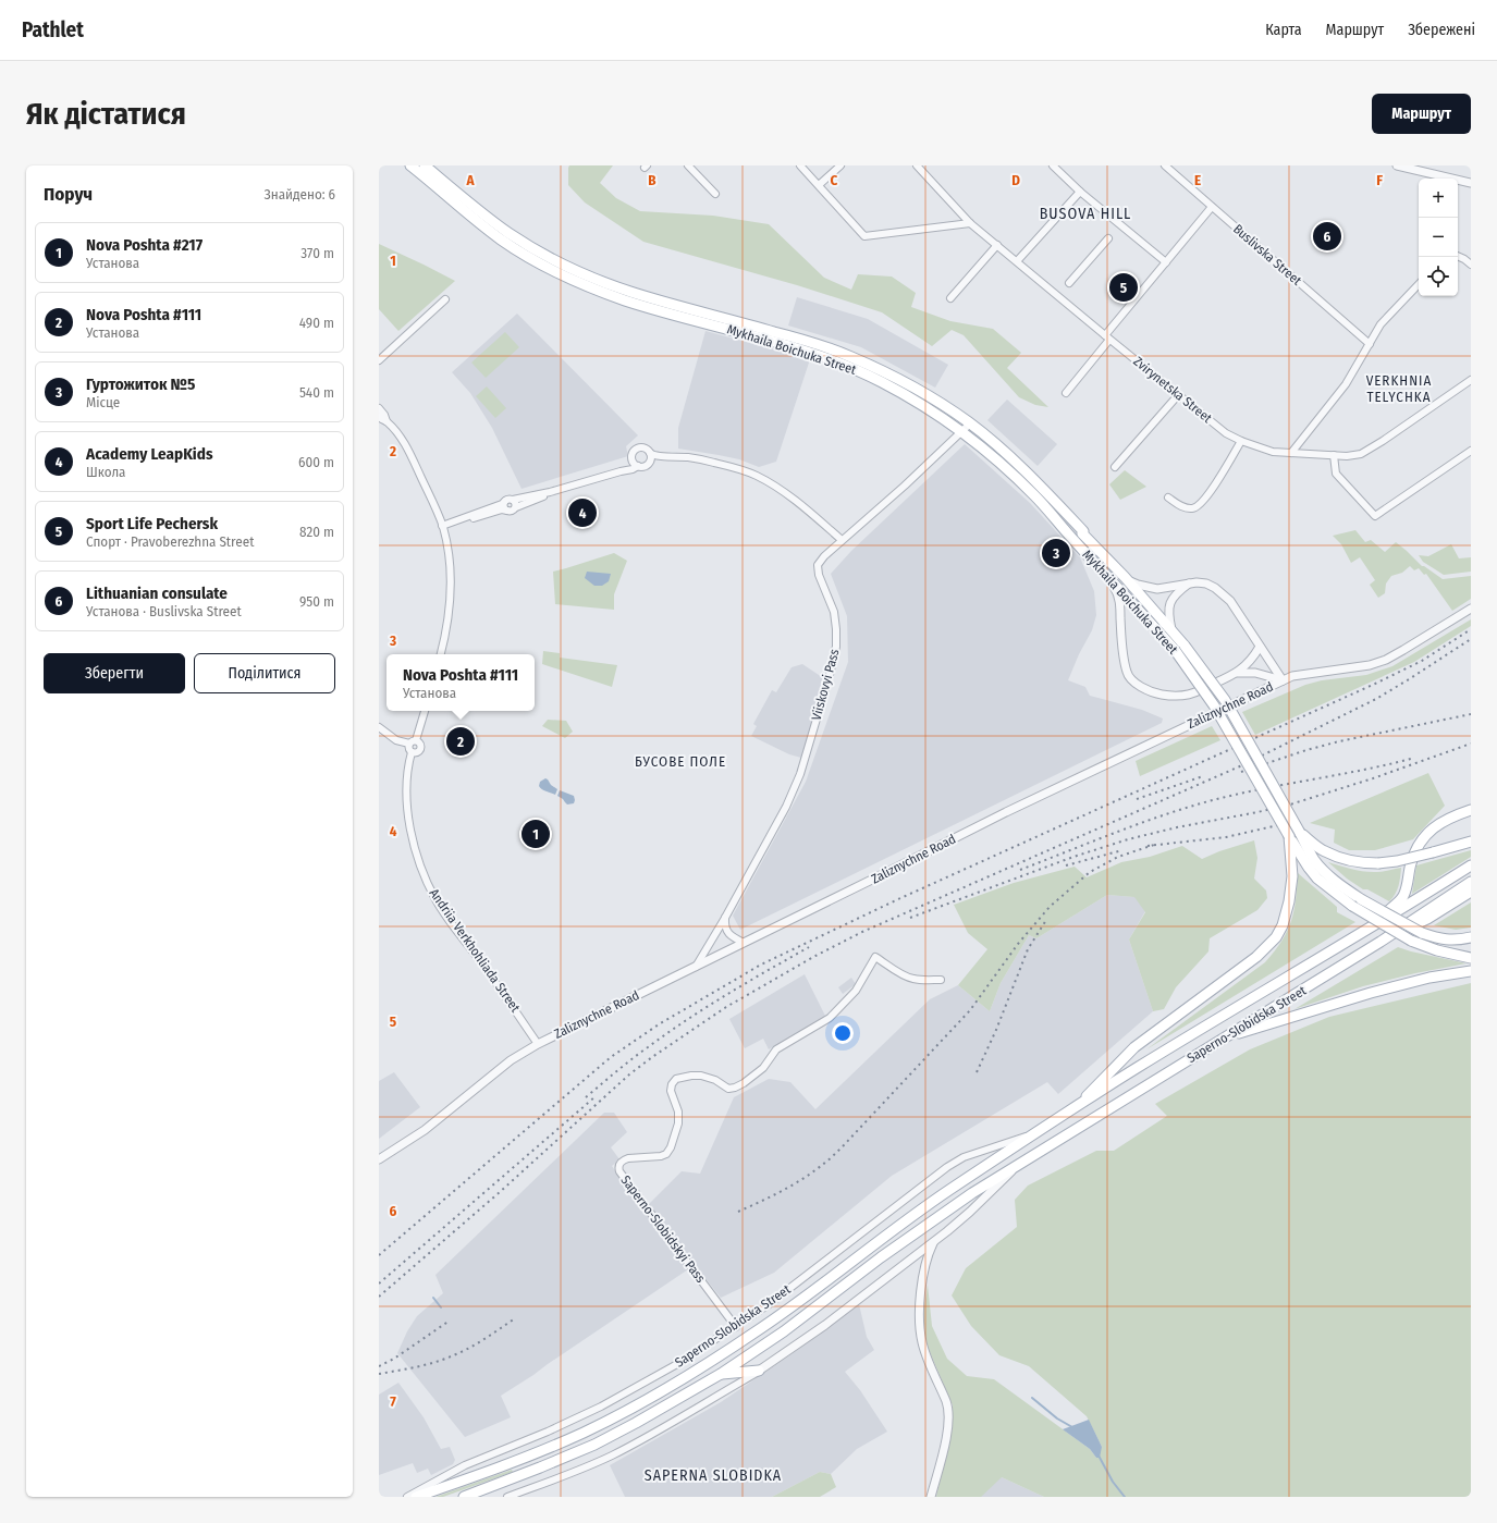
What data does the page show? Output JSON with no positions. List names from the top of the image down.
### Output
{
  "streets": {
    "main road": ["Mykhaila Boichuka Street", "Saperno-Slobidska Street"],
    "street": [
      "Buslivska Street",
      "Zvirynetska Street",
      "Viiskovyi Pass",
      "Zaliznychne Road",
      "Andriia Verkhohliada Street",
      "Saperno-Slobidskyi Pass"
    ]
  },
  "crossings": [
    ["Mykhaila Boichuka Street", "Viiskovyi Pass"],
    ["Viiskovyi Pass", "Zaliznychne Road"],
    ["Zaliznychne Road", "Andriia Verkhohliada Street"],
    ["Saperno-Slobidska Street", "Saperno-Slobidskyi Pass"]
  ],
  "districts": [
    "BUSOVA HILL",
    "VERKHNIA TELYCHKA",
    "БУСОВЕ ПОЛЕ",
    "SAPERNA SLOBIDKA"
  ],
  "page": {
    "header": "Pathlet",
    "nav": ["Карта", "Маршрут", "Збережені"],
    "buttons": [
      "Маршрут",
      ["Зберегти", "Поділитися"]
    ],
    "title": "Як дістатися",
    "heading": ["Поруч", "Знайдено: 6"],
    "map_buttons": ["+", "−"],
    "pins": [
      "6",
      "5",
      "4",
      "3",
      "2",
      "1"
    ],
    "list": [
      {
        "mark": "1",
        "name": "Nova Poshta #217",
        "note": "Установа",
        "value": "370 m"
      },
      {
        "mark": "2",
        "name": "Nova Poshta #111",
        "note": "Установа",
        "value": "490 m"
      },
      {
        "mark": "3",
        "name": "Гуртожиток №5",
        "note": "Місце",
        "value": "540 m"
      },
      {
        "mark": "4",
        "name": "Academy LeapKids",
        "note": "Школа",
        "value": "600 m"
      },
      {
        "mark": "5",
        "name": "Sport Life Pechersk",
        "note": "Спорт · Pravoberezhna Street",
        "value": "820 m"
      },
      {
        "mark": "6",
        "name": "Lithuanian consulate",
        "note": "Установа · Buslivska Street",
        "value": "950 m"
      }
    ],
    "popup": ["Nova Poshta #111", "Установа"]
  },
  "grid": {
    "columns": [
      "A",
      "B",
      "C",
      "D",
      "E",
      "F"
    ],
    "rows": [
      "1",
      "2",
      "3",
      "4",
      "5",
      "6",
      "7"
    ]
  }
}
